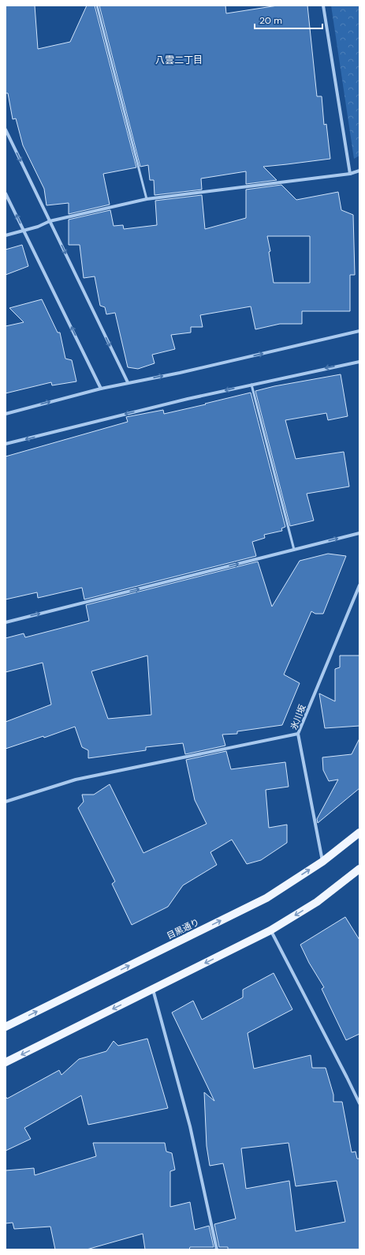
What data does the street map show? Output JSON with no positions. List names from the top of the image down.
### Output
{
  "streets": {
    "main road": ["目黒通り"],
    "street": ["氷川坂"]
  },
  "crossings": [
    ["氷川坂", "目黒通り"]
  ],
  "districts": ["八雲二丁目"],
  "scale_bar": "20 m"
}
